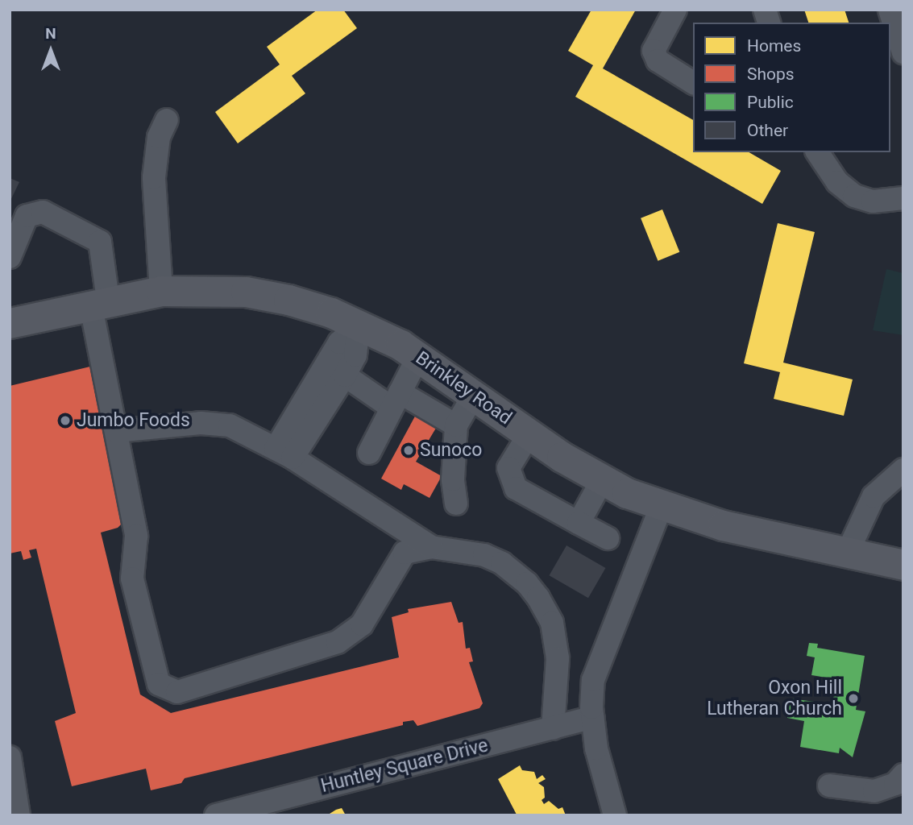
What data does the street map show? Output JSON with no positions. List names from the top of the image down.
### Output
{
  "streets": {
    "main road": ["Brinkley Road"],
    "street": ["Huntley Square Drive"]
  },
  "places": ["Jumbo Foods", "Sunoco", "Oxon Hill Lutheran Church"],
  "legend": [
    "Homes",
    "Shops",
    "Public",
    "Other"
  ],
  "north": "top"
}
